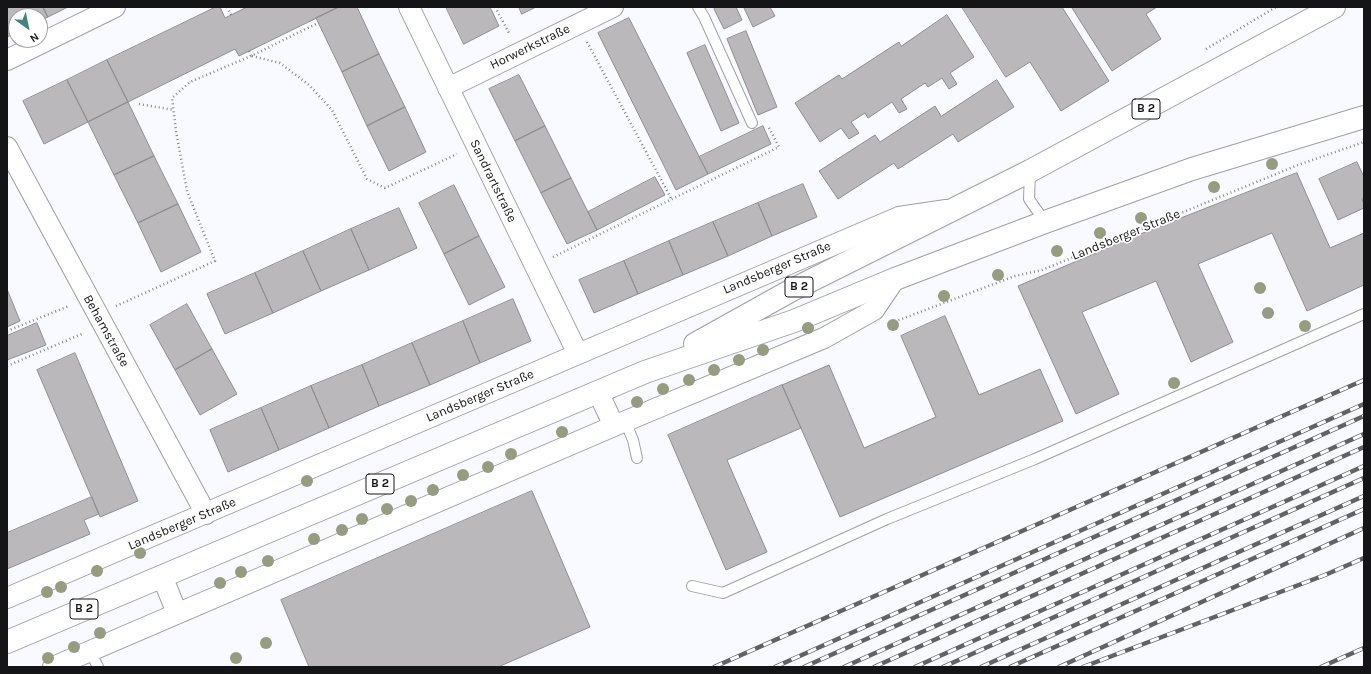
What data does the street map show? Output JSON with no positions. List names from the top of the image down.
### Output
{
  "streets": {
    "main road": ["B 2", "Landsberger Straße"],
    "street": ["Horwerkstraße", "Sandrartstraße", "Behamstraße"]
  },
  "crossings": [
    ["Horwerkstraße", "Sandrartstraße"],
    ["Sandrartstraße", "Landsberger Straße"],
    ["Landsberger Straße", "Behamstraße"]
  ],
  "north": "bottom right"
}
